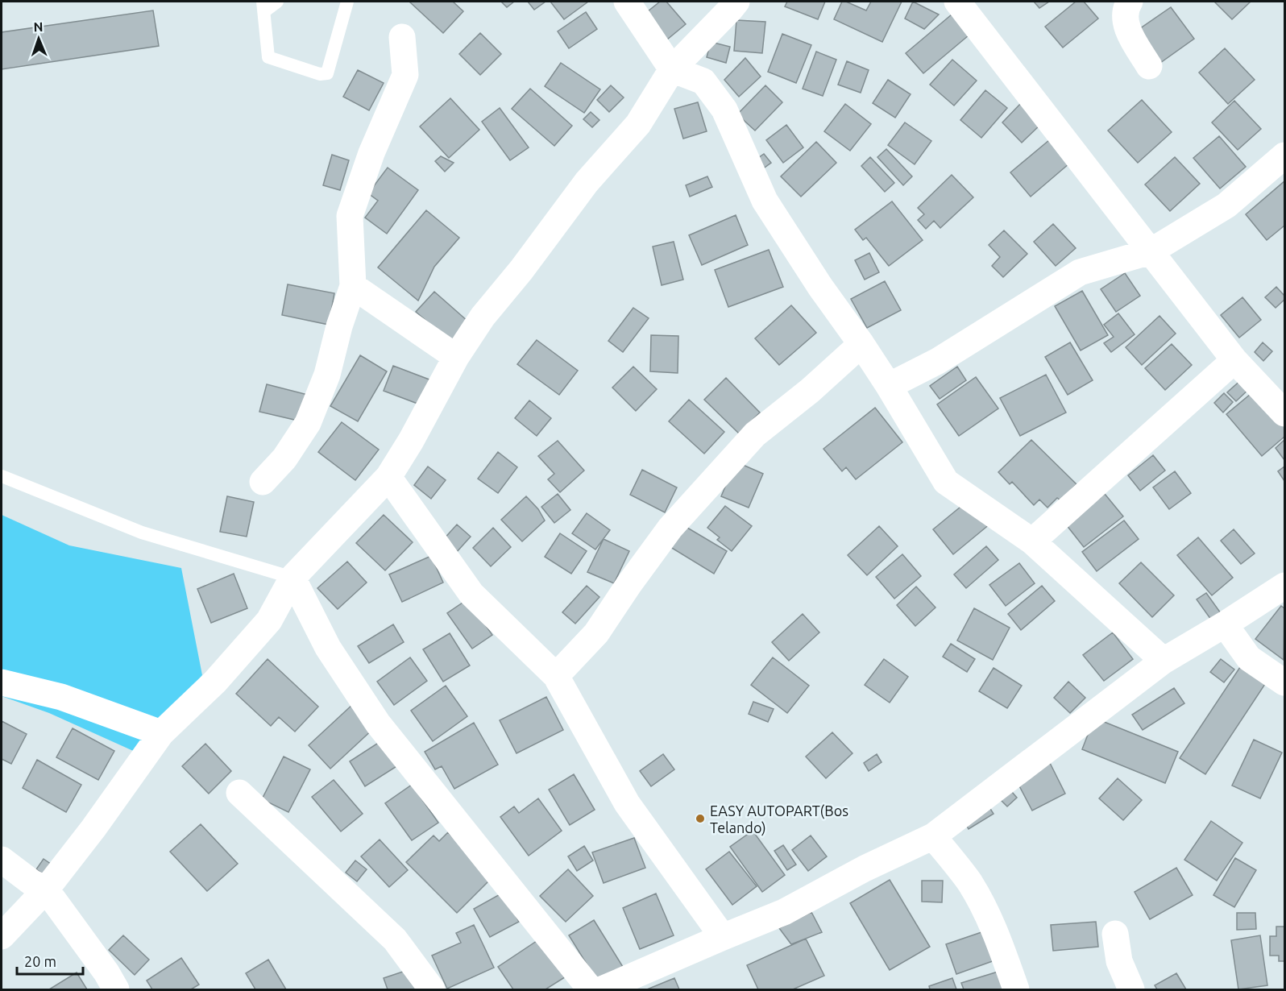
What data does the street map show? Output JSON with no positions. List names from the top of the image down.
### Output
{
  "places": ["EASY AUTOPART(Bos Telando)"],
  "scale_bar": "20 m",
  "north": "top"
}
